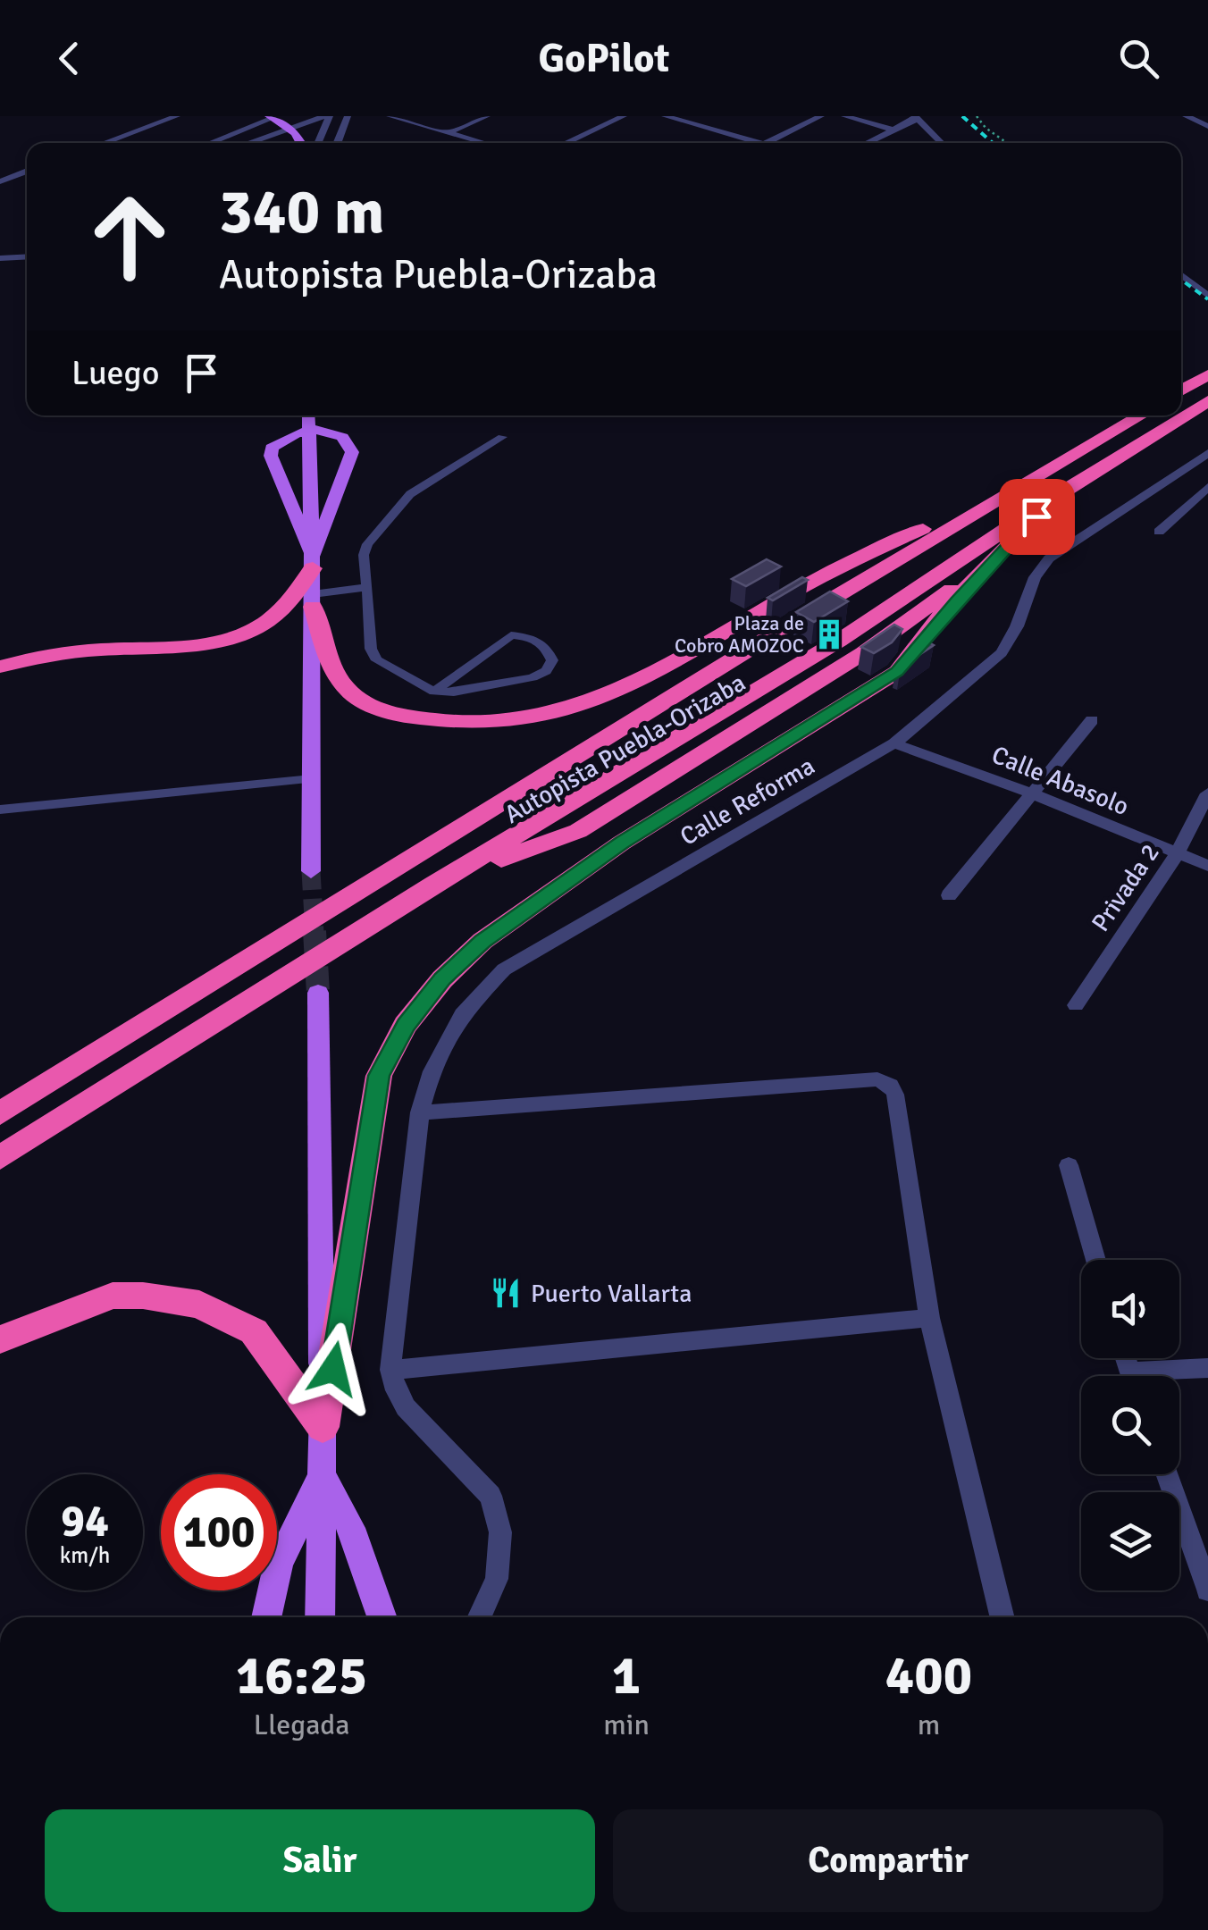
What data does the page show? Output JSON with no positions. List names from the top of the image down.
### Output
{
  "streets": {
    "highway": ["Autopista Puebla-Orizaba"],
    "street": ["Calle Abasolo", "Calle Reforma", "Privada 2"]
  },
  "crossings": [
    ["Calle Abasolo", "Calle Reforma"],
    ["Calle Abasolo", "Privada 2"]
  ],
  "places": {
    "building": ["Plaza de Cobro AMOZOC"],
    "restaurant": ["Puerto Vallarta"]
  },
  "page": {
    "header": "GoPilot",
    "turn": ["340 m", "Autopista Puebla-Orizaba"],
    "then": "Luego",
    "speed": "94 km/h",
    "limit": "100",
    "eta": [
      "16:25",
      "Llegada",
      "1",
      "min",
      "400",
      "m"
    ],
    "buttons": ["Salir", "Compartir"]
  }
}
